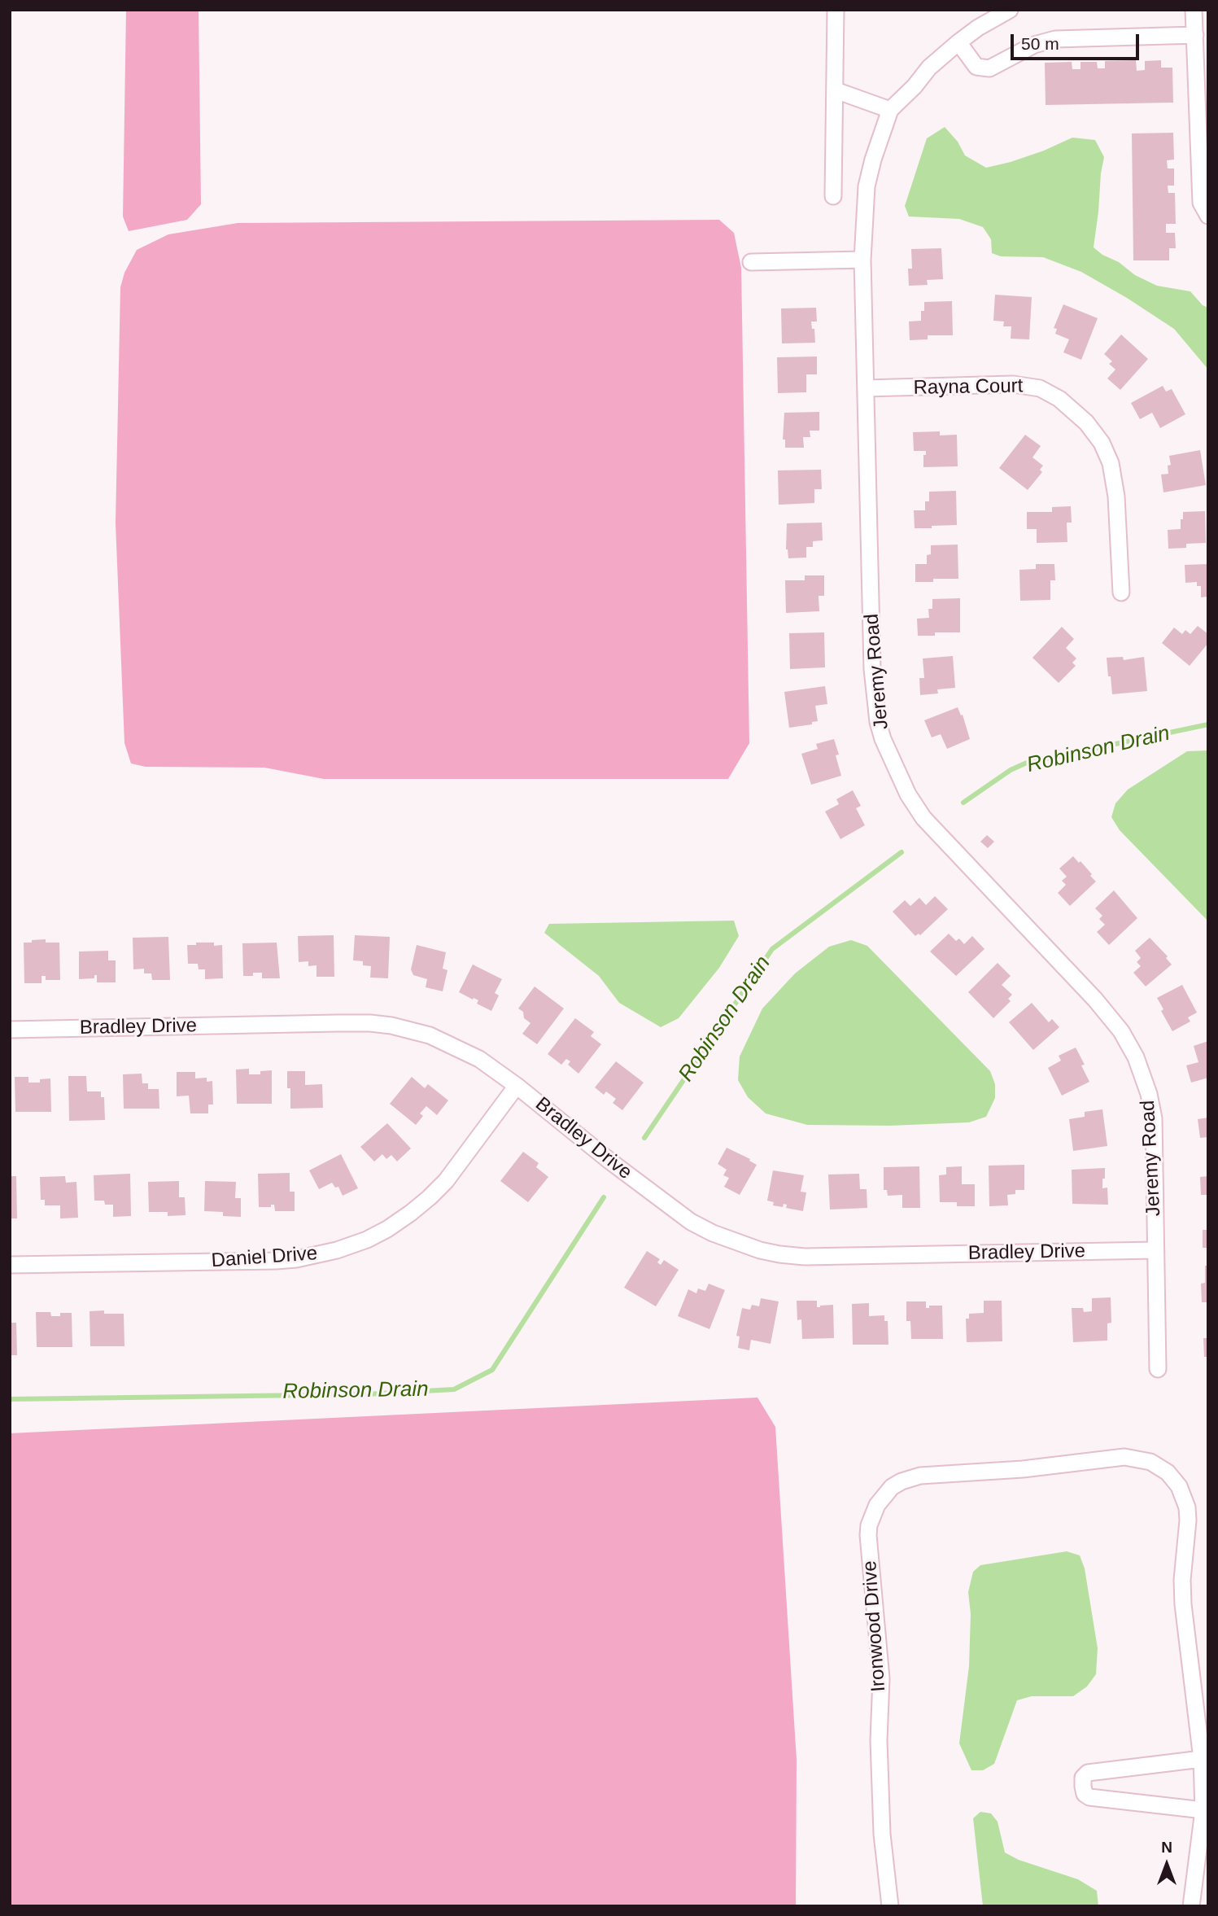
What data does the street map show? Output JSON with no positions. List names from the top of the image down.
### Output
{
  "streets": {
    "street": [
      "Rayna Court",
      "Jeremy Road",
      "Bradley Drive",
      "Daniel Drive",
      "Ironwood Drive"
    ]
  },
  "crossings": [
    ["Rayna Court", "Jeremy Road"],
    ["Jeremy Road", "Bradley Drive"],
    ["Bradley Drive", "Daniel Drive"]
  ],
  "water": ["Robinson Drain"],
  "scale_bar": "50 m",
  "north": "top"
}
